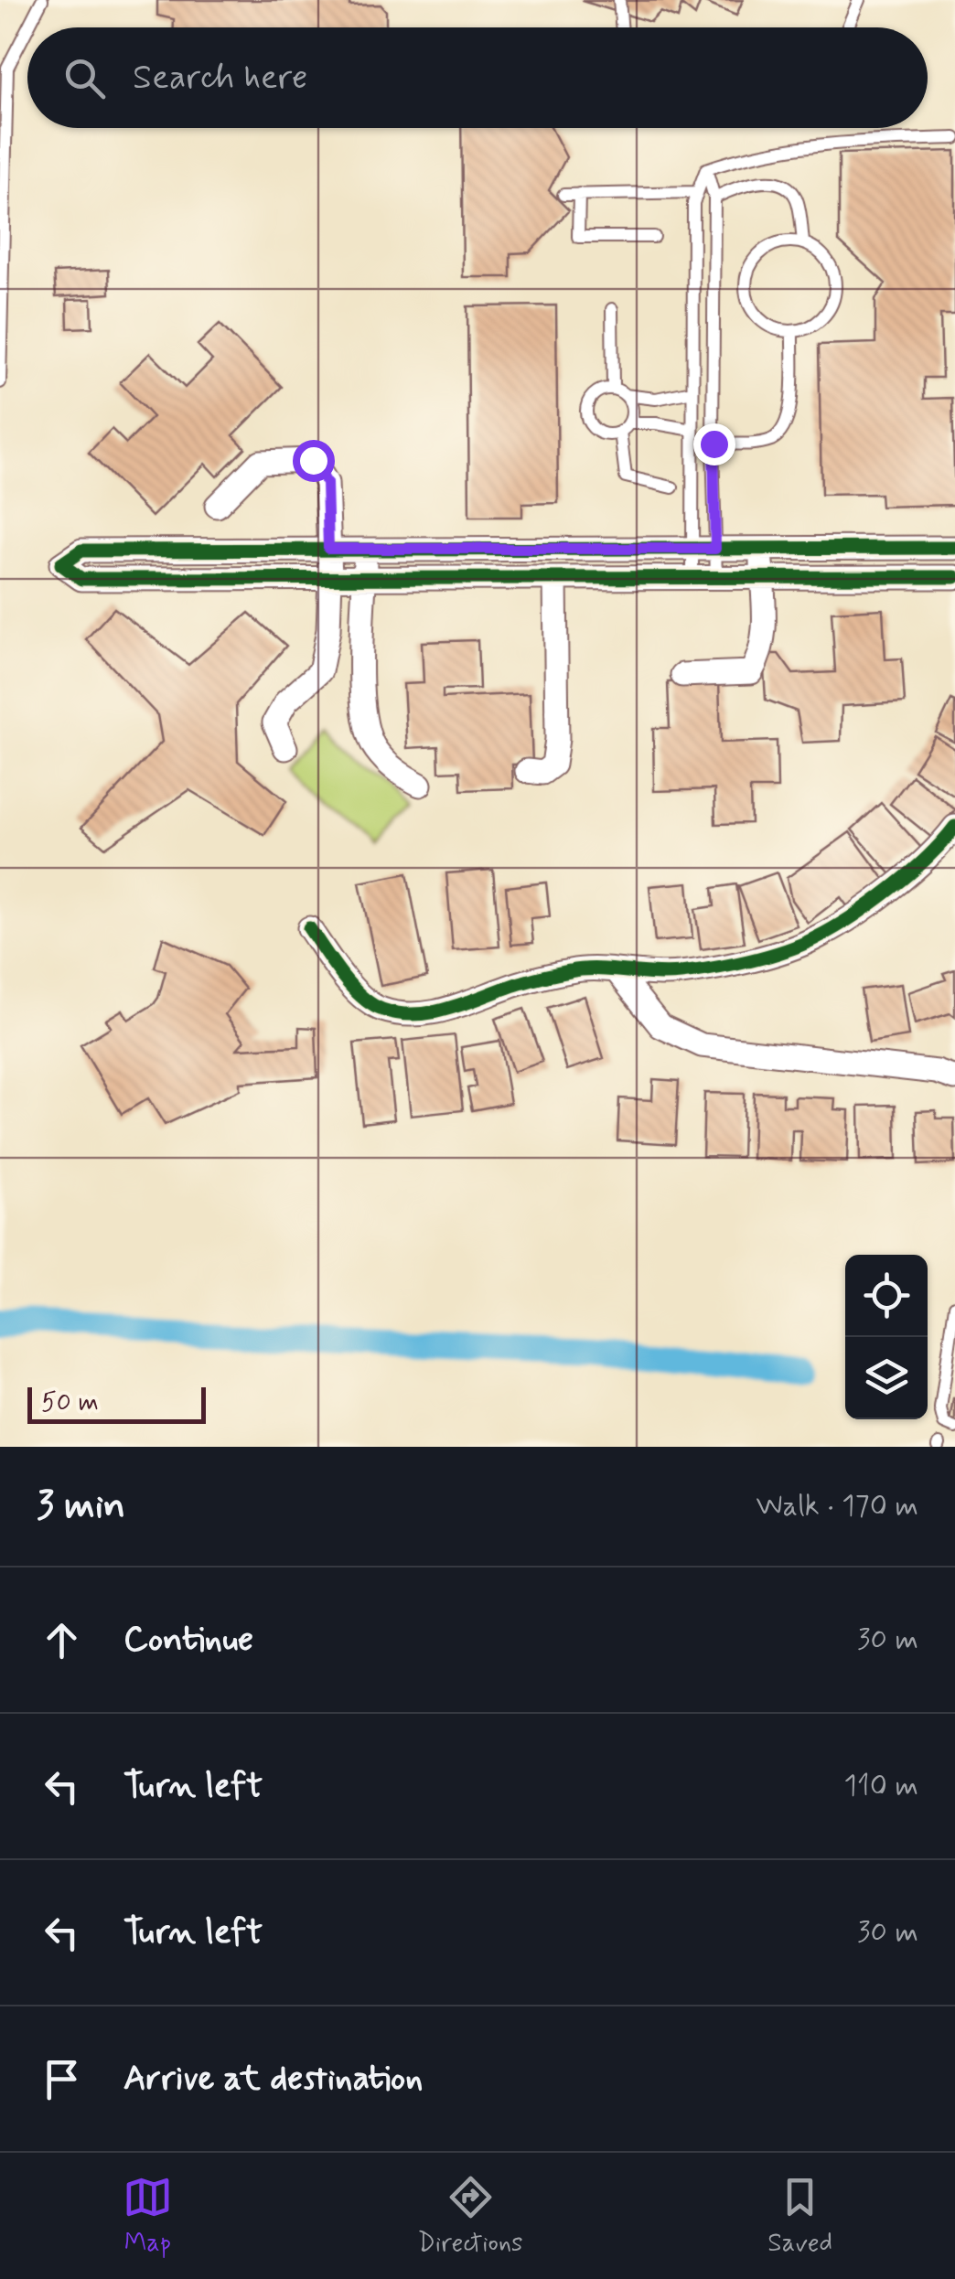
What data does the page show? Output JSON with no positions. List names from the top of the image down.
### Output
{
  "scale_bar": "50 m",
  "page": {
    "search": "Search here",
    "scale": "50 m",
    "heading": ["3 min", "Walk · 170 m"],
    "list": [
      ["Continue", "30 m"],
      ["Turn left", "110 m"],
      ["Turn left", "30 m"],
      "Arrive at destination"
    ],
    "nav": ["Map", "Directions", "Saved"]
  }
}
